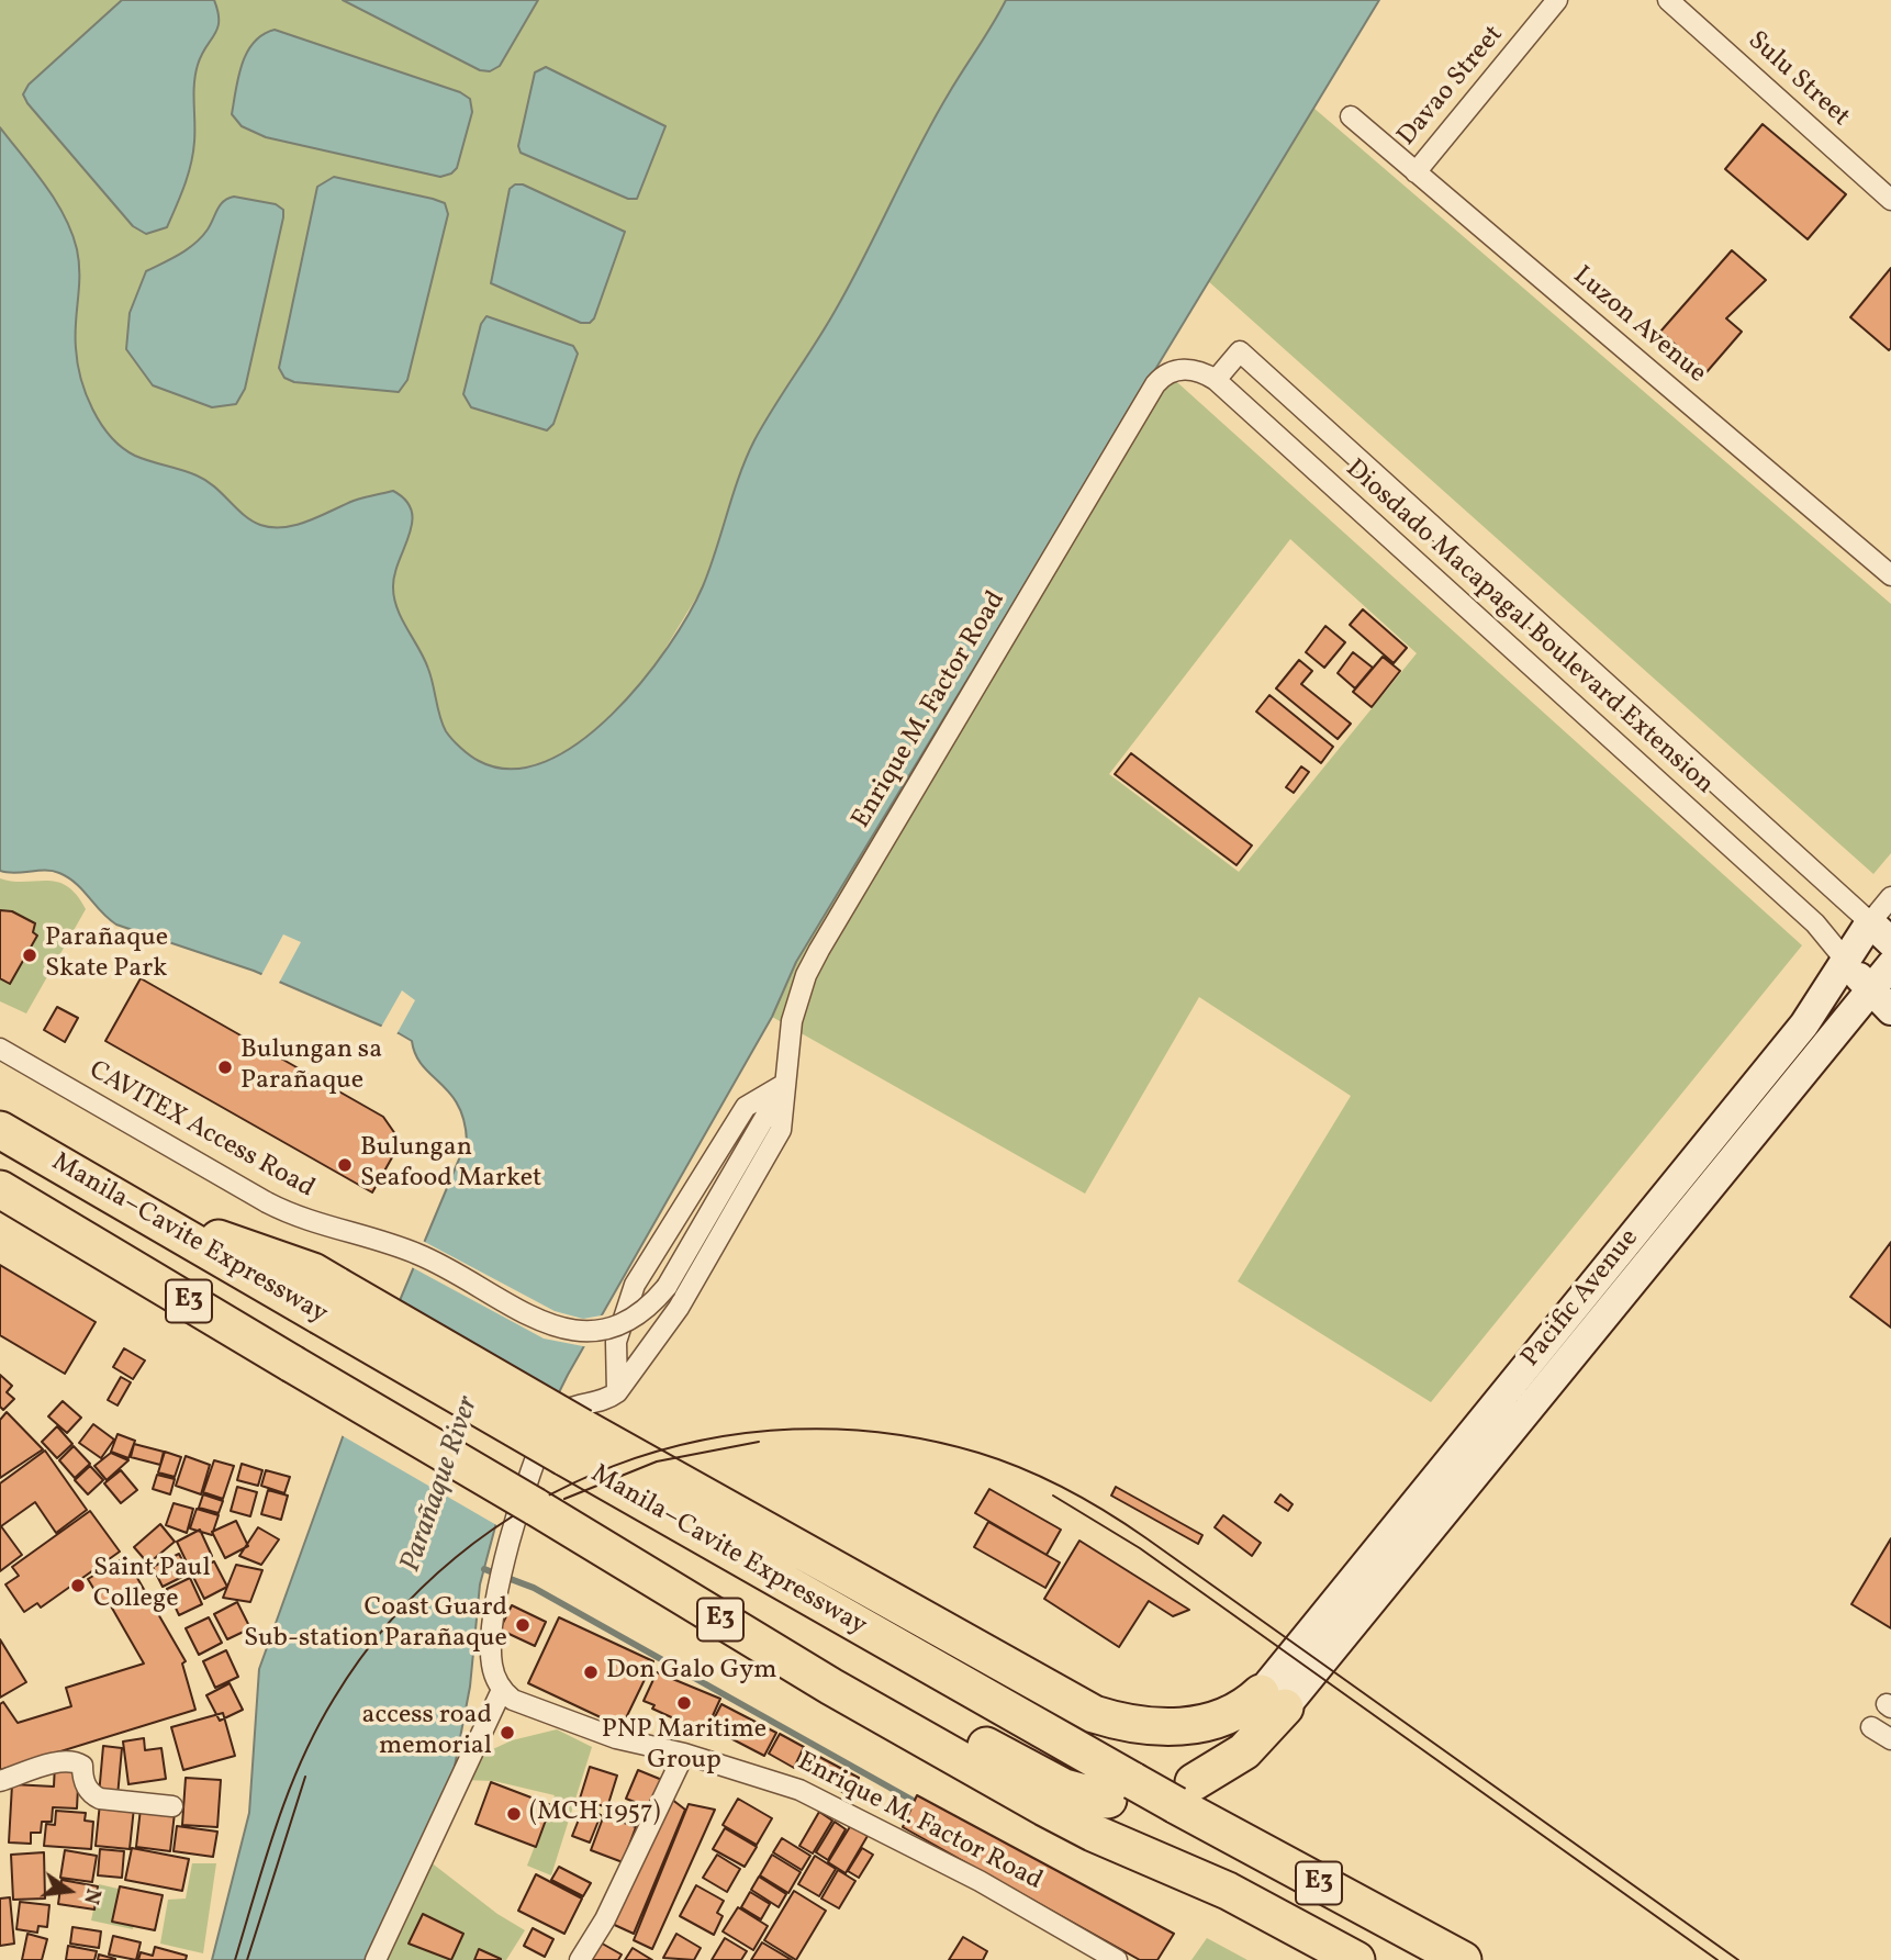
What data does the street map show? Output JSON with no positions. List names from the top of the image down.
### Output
{
  "streets": {
    "highway": ["Manila–Cavite Expressway", "E3"],
    "main road": ["Pacific Avenue"],
    "street": [
      "Sulu Street",
      "Davao Street",
      "Luzon Avenue",
      "Diosdado Macapagal Boulevard Extension",
      "Enrique M. Factor Road",
      "CAVITEX Access Road"
    ]
  },
  "crossings": [
    ["Davao Street", "Luzon Avenue"],
    ["Diosdado Macapagal Boulevard Extension", "Enrique M. Factor Road"],
    ["Diosdado Macapagal Boulevard Extension", "Pacific Avenue"],
    ["Enrique M. Factor Road", "CAVITEX Access Road"]
  ],
  "water": ["Parañaque River"],
  "places": [
    "Parañaque Skate Park",
    "Bulungan sa Parañaque",
    "Bulungan Seafood Market",
    "Saint Paul College",
    "Coast Guard Sub-station Parañaque",
    "Don Galo Gym",
    "PNP Maritime Group",
    "access road memorial",
    "(MCH 1957)"
  ],
  "north": "right"
}
